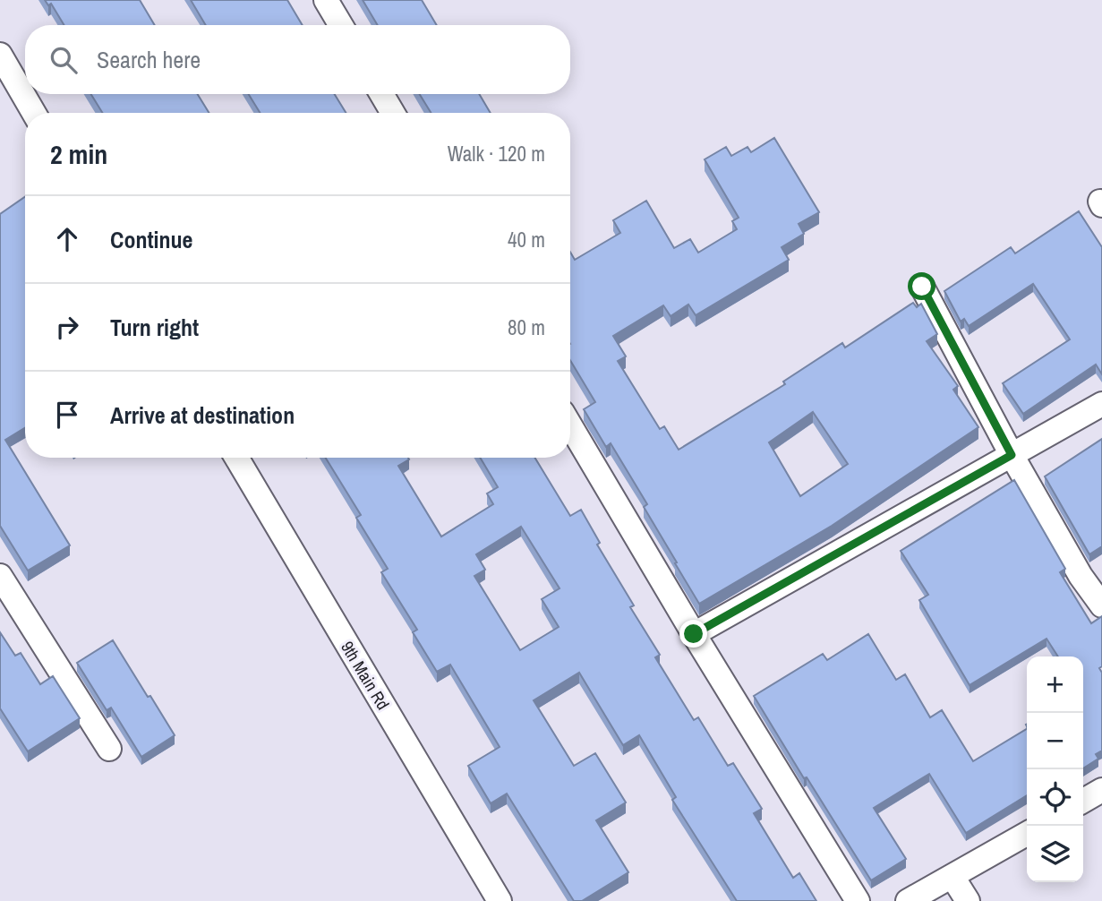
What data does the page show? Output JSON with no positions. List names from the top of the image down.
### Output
{
  "streets": {
    "street": ["9th Main Rd"]
  },
  "page": {
    "search": "Search here",
    "heading": ["2 min", "Walk · 120 m"],
    "list": [
      ["Continue", "40 m"],
      ["Turn right", "80 m"],
      "Arrive at destination"
    ],
    "map_buttons": ["+", "−"]
  }
}
